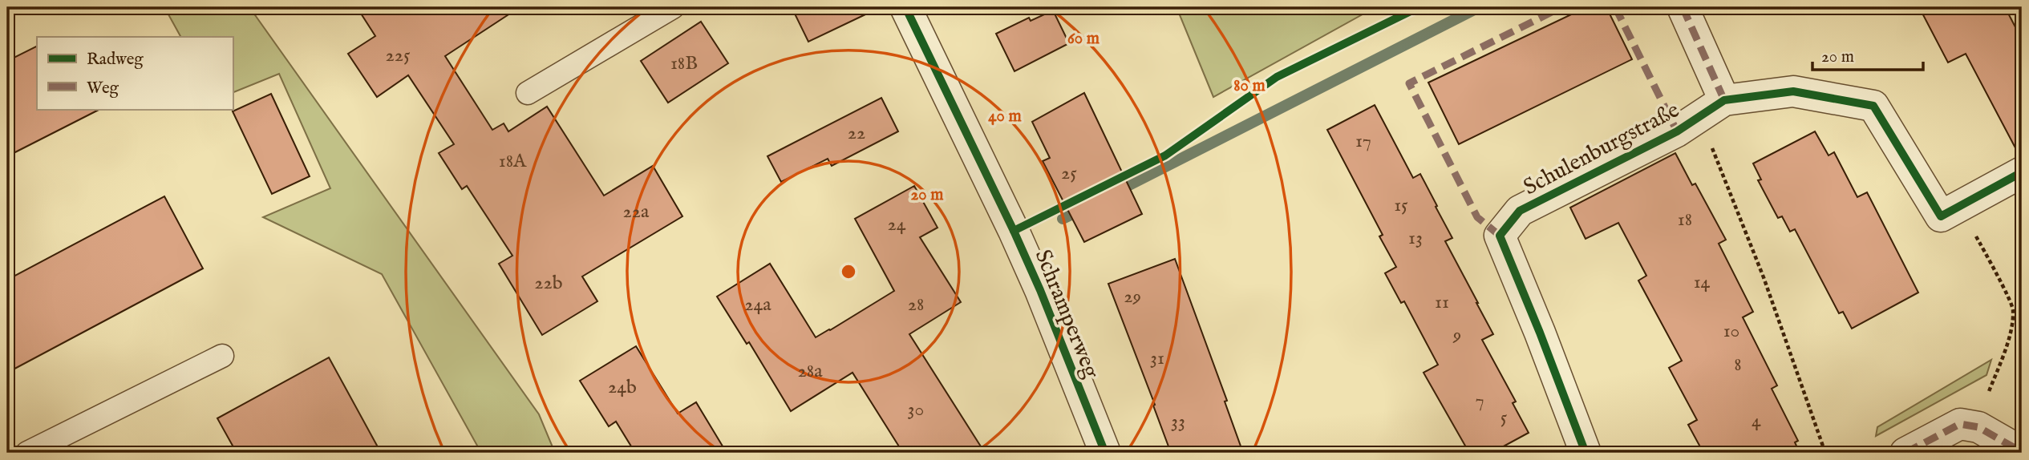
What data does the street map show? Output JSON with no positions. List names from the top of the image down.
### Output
{
  "streets": {
    "street": ["Schulenburgstraße", "Schramperweg"]
  },
  "house_numbers": [
    "225",
    "18B",
    "22",
    "17",
    "18A",
    "25",
    "15",
    "22a",
    "18",
    "24",
    "13",
    "14",
    "22b",
    "29",
    "11",
    "24a",
    "28",
    "10",
    "9",
    "31",
    "8",
    "28a",
    "24b",
    "7",
    "30",
    "5",
    "4",
    "33"
  ],
  "legend": ["Radweg", "Weg"],
  "scale_bar": "20 m",
  "rings": [
    "60 m",
    "80 m",
    "40 m",
    "20 m"
  ]
}
